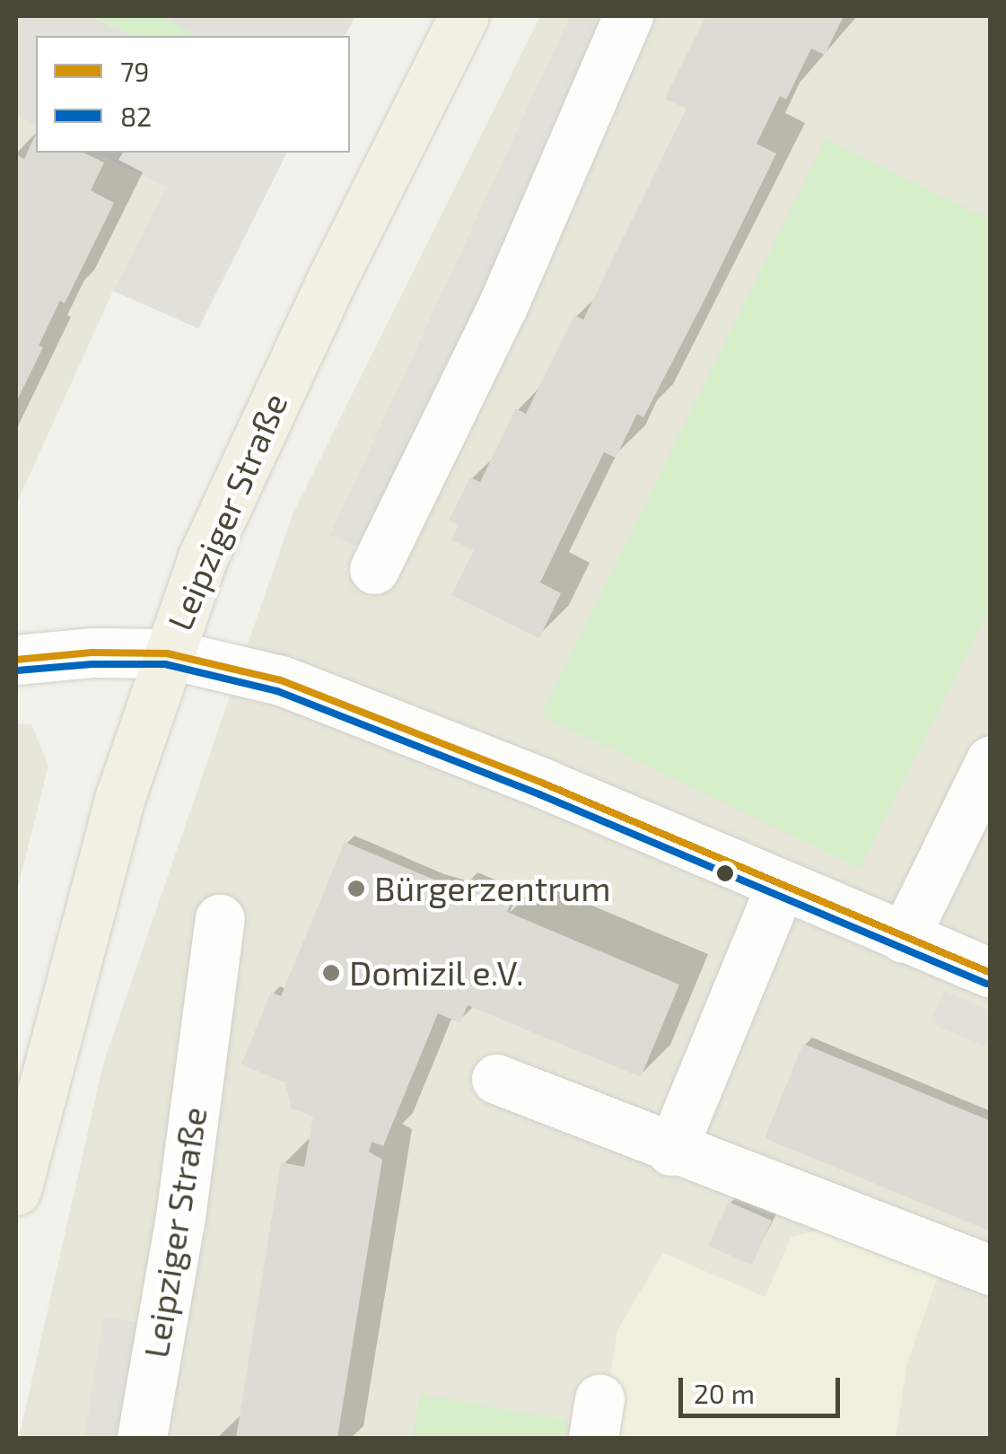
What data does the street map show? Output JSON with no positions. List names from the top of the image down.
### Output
{
  "streets": {
    "main road": ["Leipziger Straße"]
  },
  "places": ["Bürgerzentrum", "Domizil e.V."],
  "lines": ["transit line 79", "transit line 82"],
  "legend": ["79", "82"],
  "scale_bar": "20 m"
}
